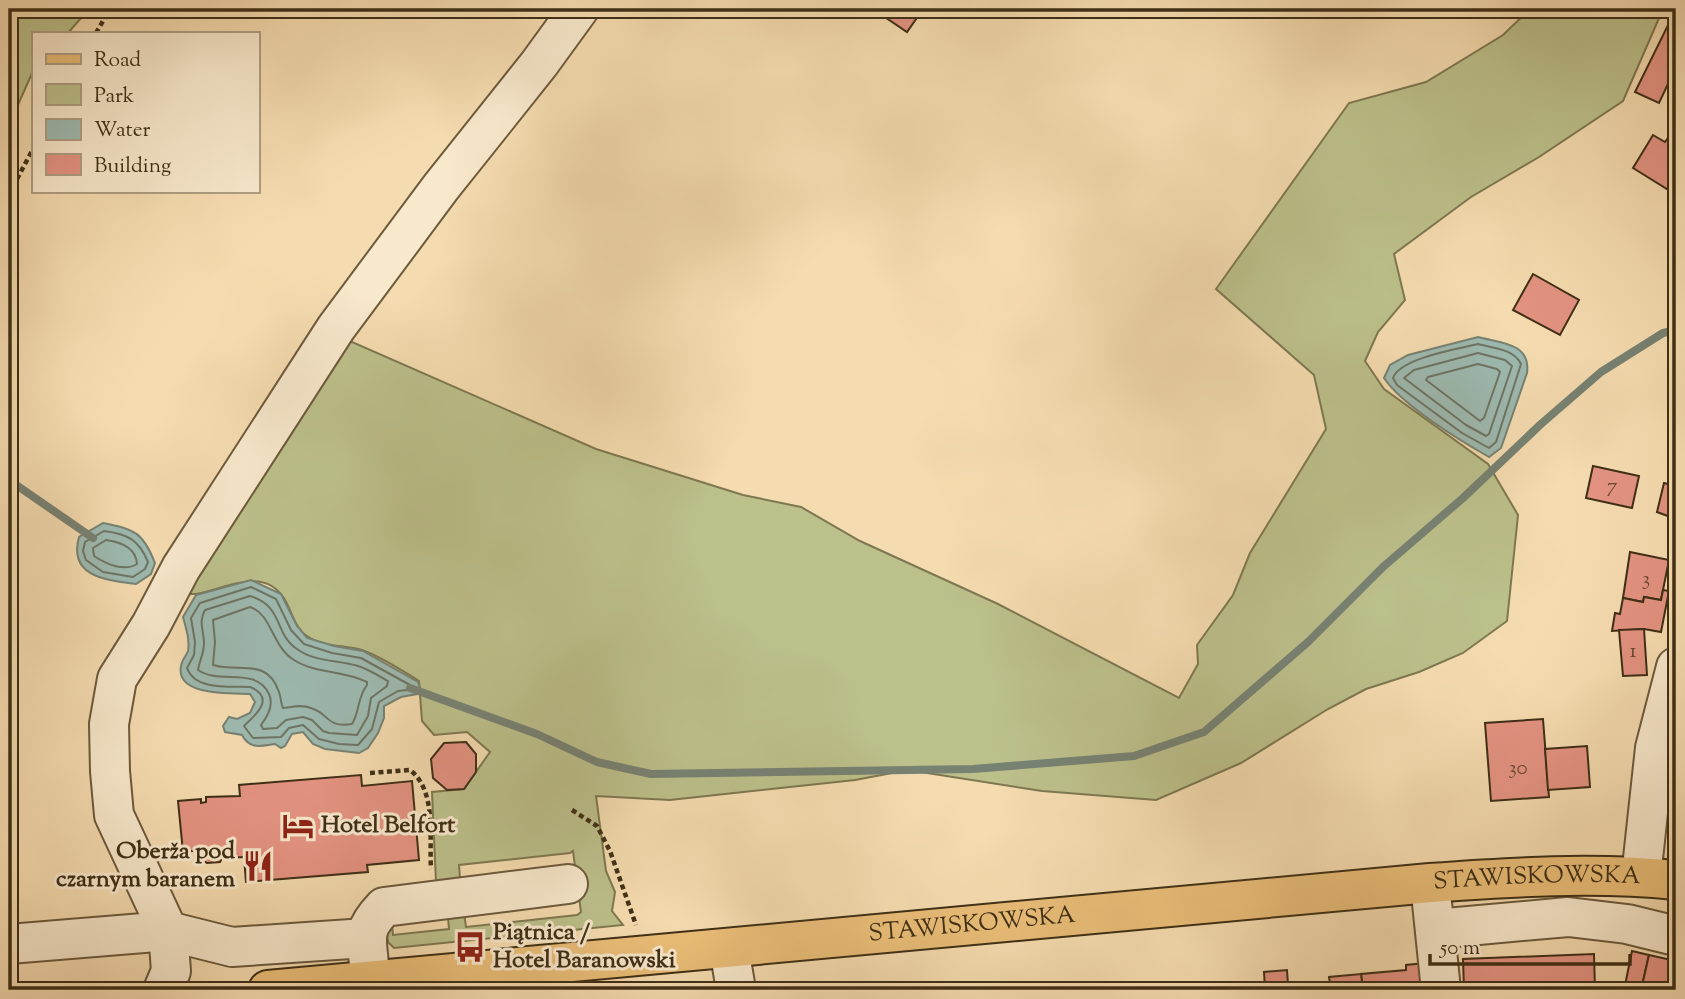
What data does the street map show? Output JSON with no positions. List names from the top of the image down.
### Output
{
  "streets": {
    "main road": ["STAWISKOWSKA"]
  },
  "places": {
    "hotel": ["Hotel Belfort"],
    "restaurant": ["Oberža pod czarnym baranem"],
    "bus stop": ["Piątnica / Hotel Baranowski"]
  },
  "house_numbers": [
    "7",
    "3",
    "1",
    "30"
  ],
  "legend": [
    "Road",
    "Park",
    "Water",
    "Building"
  ],
  "scale_bar": "50 m"
}
